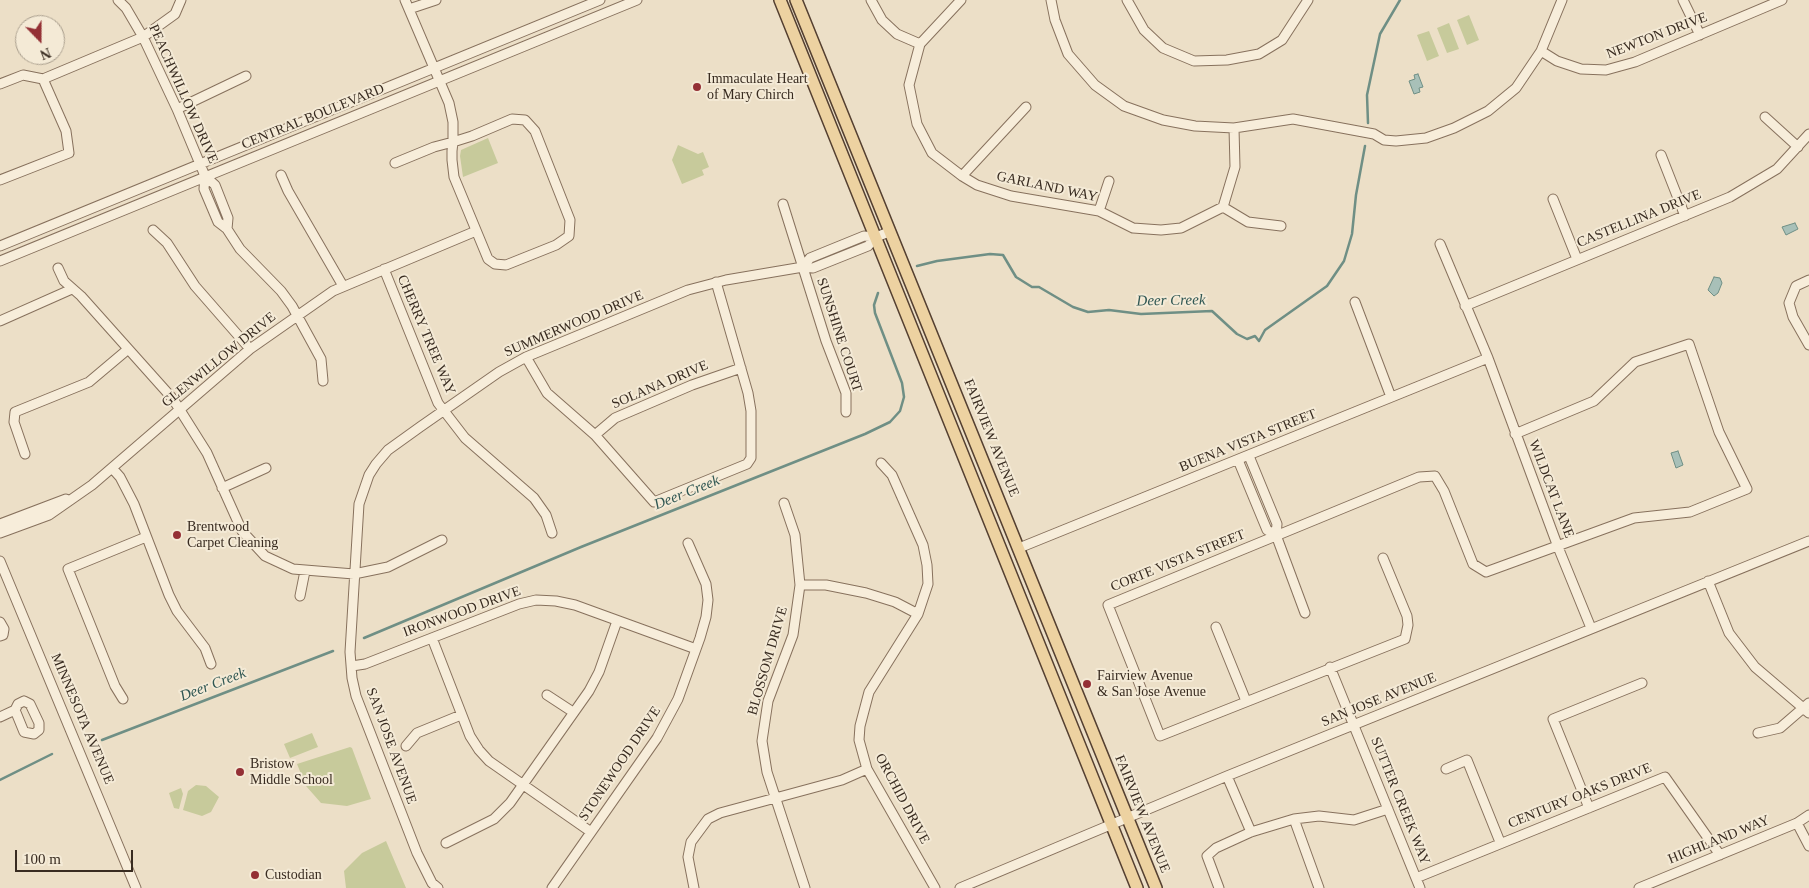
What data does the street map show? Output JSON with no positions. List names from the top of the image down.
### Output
{
  "streets": {
    "main road": ["FAIRVIEW AVENUE"],
    "street": [
      "NEWTON DRIVE",
      "PEACHWILLOW DRIVE",
      "CENTRAL BOULEVARD",
      "GARLAND WAY",
      "CASTELLINA DRIVE",
      "SUMMERWOOD DRIVE",
      "CHERRY TREE WAY",
      "SUNSHINE COURT",
      "GLENWILLOW DRIVE",
      "SOLANA DRIVE",
      "BUENA VISTA STREET",
      "WILDCAT LANE",
      "CORTE VISTA STREET",
      "IRONWOOD DRIVE",
      "BLOSSOM DRIVE",
      "SAN JOSE AVENUE",
      "MINNESOTA AVENUE",
      "STONEWOOD DRIVE",
      "CENTURY OAKS DRIVE",
      "ORCHID DRIVE",
      "SUTTER CREEK WAY",
      "HIGHLAND WAY"
    ]
  },
  "crossings": [
    ["PEACHWILLOW DRIVE", "CENTRAL BOULEVARD"],
    ["PEACHWILLOW DRIVE", "GLENWILLOW DRIVE"],
    ["CASTELLINA DRIVE", "WILDCAT LANE"],
    ["SUMMERWOOD DRIVE", "CHERRY TREE WAY"],
    ["SUMMERWOOD DRIVE", "SUNSHINE COURT"],
    ["SUMMERWOOD DRIVE", "FAIRVIEW AVENUE"],
    ["SUMMERWOOD DRIVE", "SAN JOSE AVENUE"],
    ["CHERRY TREE WAY", "GLENWILLOW DRIVE"],
    ["FAIRVIEW AVENUE", "BUENA VISTA STREET"],
    ["FAIRVIEW AVENUE", "SAN JOSE AVENUE"],
    ["BUENA VISTA STREET", "WILDCAT LANE"],
    ["WILDCAT LANE", "CORTE VISTA STREET"],
    ["WILDCAT LANE", "SAN JOSE AVENUE"],
    ["CORTE VISTA STREET", "SUTTER CREEK WAY"],
    ["IRONWOOD DRIVE", "SAN JOSE AVENUE"],
    ["IRONWOOD DRIVE", "STONEWOOD DRIVE"],
    ["SAN JOSE AVENUE", "SUTTER CREEK WAY"],
    ["CENTURY OAKS DRIVE", "SUTTER CREEK WAY"],
    ["CENTURY OAKS DRIVE", "HIGHLAND WAY"]
  ],
  "water": ["Deer Creek"],
  "places": [
    "Immaculate Heart of Mary Chirch",
    "Brentwood Carpet Cleaning",
    "Fairview Avenue & San Jose Avenue",
    "Bristow Middle School",
    "Custodian"
  ],
  "scale_bar": "100 m",
  "north": "bottom"
}
